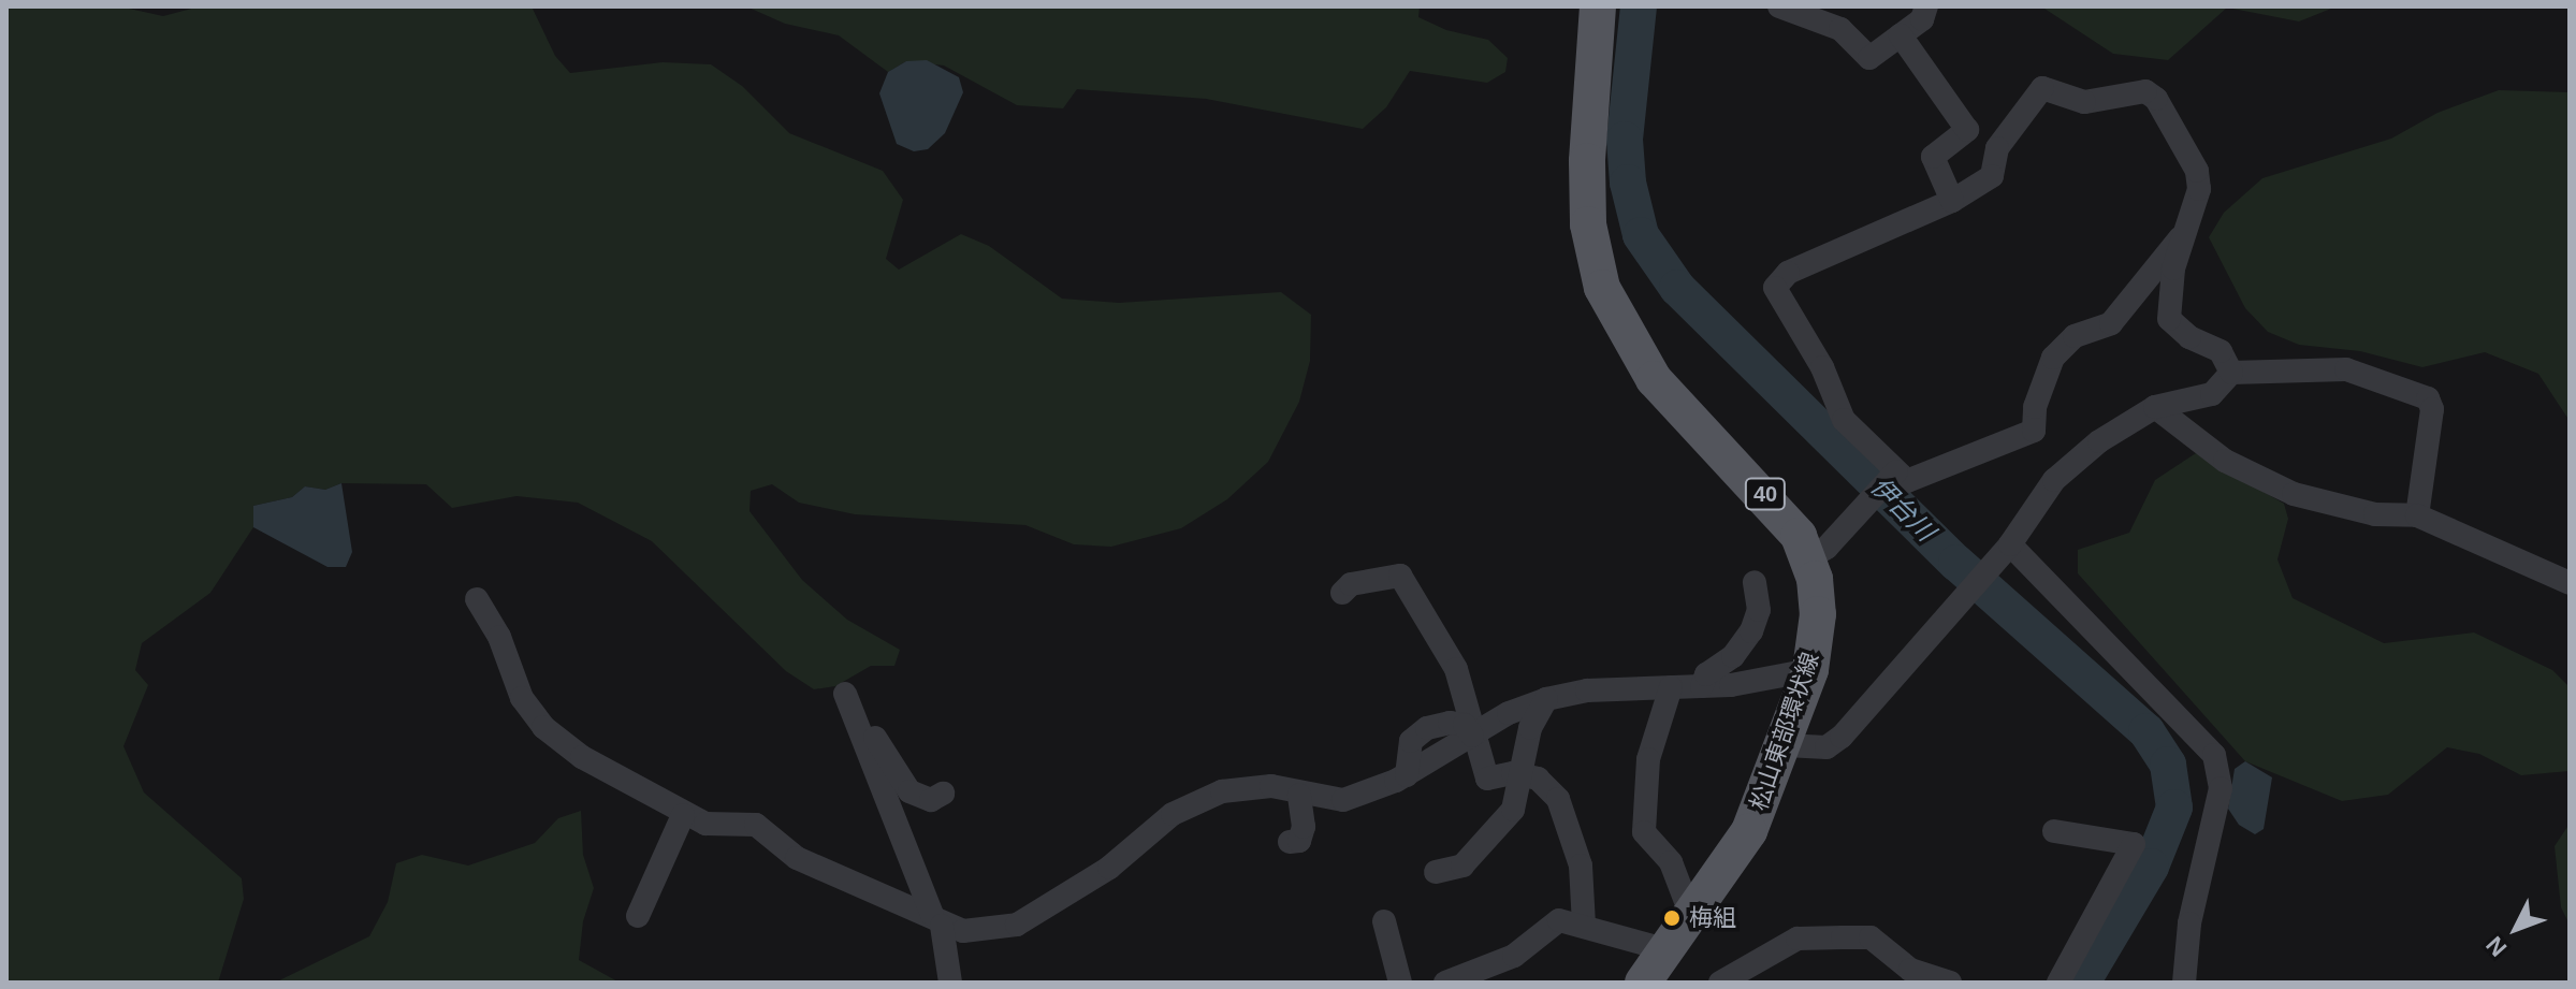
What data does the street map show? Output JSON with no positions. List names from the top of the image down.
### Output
{
  "streets": {
    "main road": ["40", "松山東部環状線"]
  },
  "water": ["伊台川"],
  "places": ["梅組"],
  "north": "bottom left"
}
